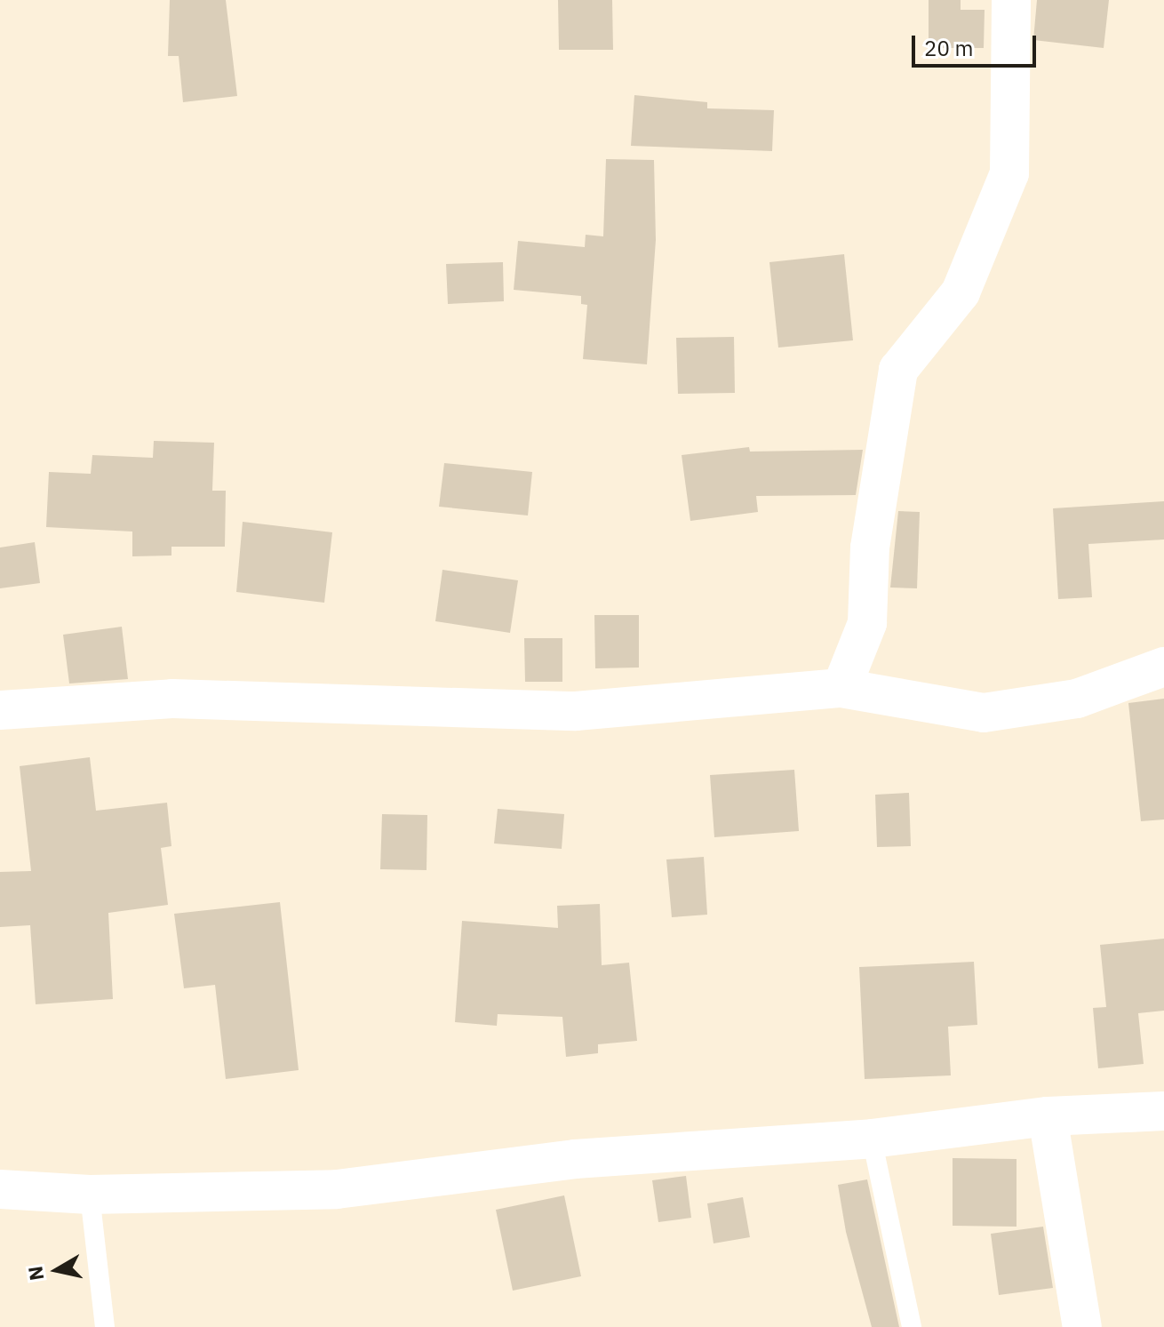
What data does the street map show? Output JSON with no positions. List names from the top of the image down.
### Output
{
  "scale_bar": "20 m",
  "north": "left"
}
